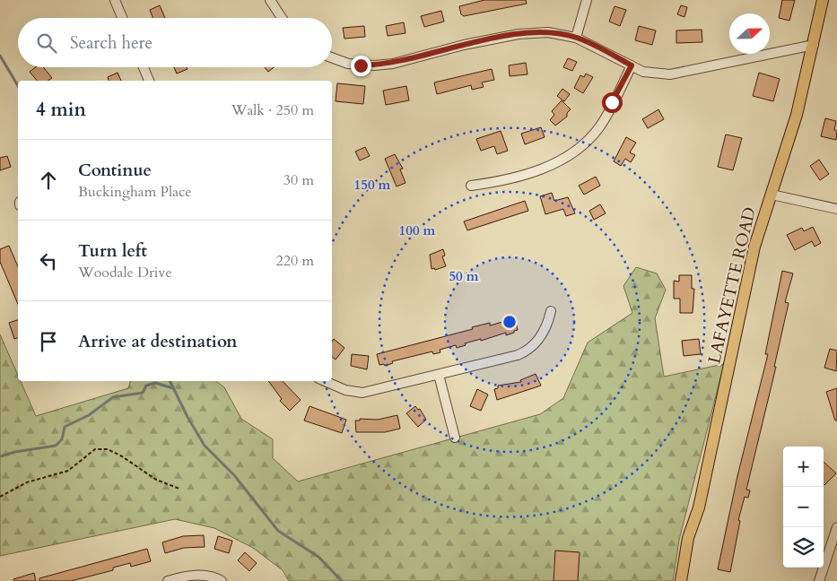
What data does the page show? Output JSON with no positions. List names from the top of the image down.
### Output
{
  "streets": {
    "main road": ["LAFAYETTE ROAD"]
  },
  "north": "right",
  "page": {
    "search": "Search here",
    "heading": ["4 min", "Walk · 250 m"],
    "list": [
      ["Continue", "Buckingham Place", "30 m"],
      ["Turn left", "Woodale Drive", "220 m"],
      "Arrive at destination"
    ],
    "map_buttons": ["+", "−"]
  },
  "rings": ["150 m", "100 m", "50 m"]
}
